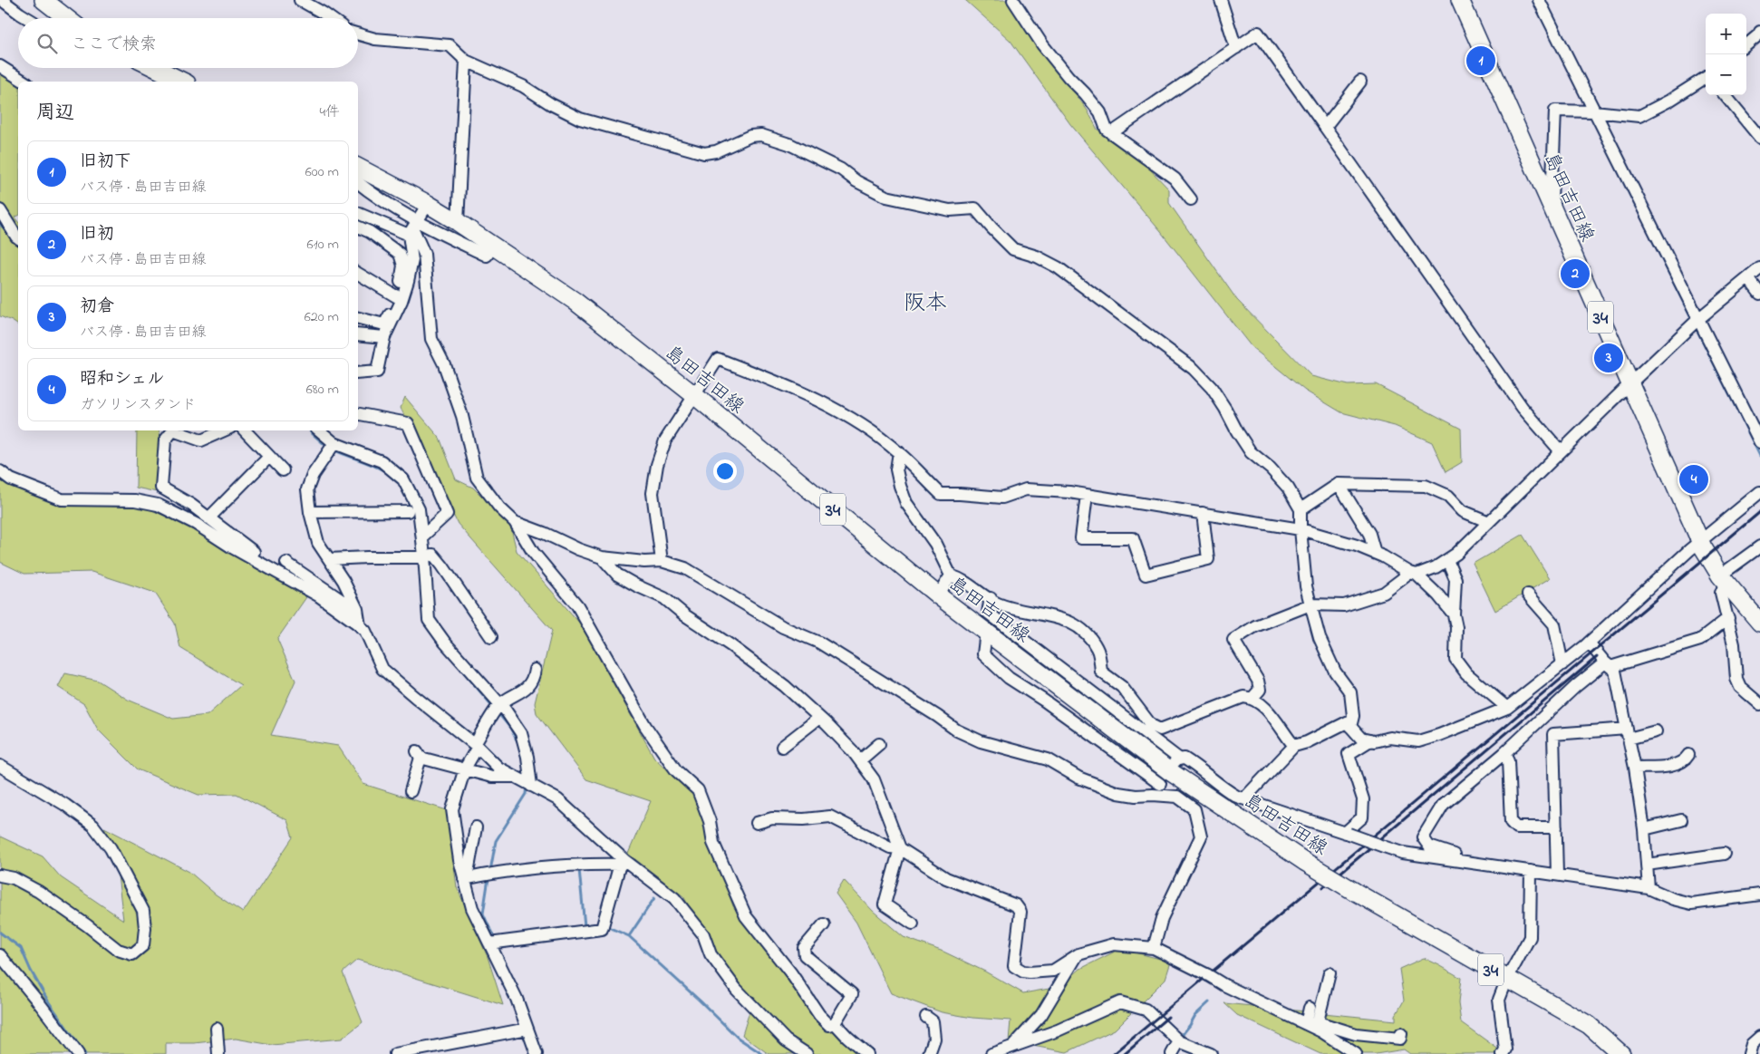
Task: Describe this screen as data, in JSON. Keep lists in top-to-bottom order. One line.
{"streets":{"main road":["島田吉田線","34"]},"districts":["阪本"],"page":{"map_buttons":["+","−"],"search":"ここで検索","pins":["1","2","3","4"],"heading":["周辺","4件"],"list":[{"mark":"1","name":"旧初下","note":"バス停 · 島田吉田線","value":"600 m"},{"mark":"2","name":"旧初","note":"バス停 · 島田吉田線","value":"610 m"},{"mark":"3","name":"初倉","note":"バス停 · 島田吉田線","value":"620 m"},{"mark":"4","name":"昭和シェル","note":"ガソリンスタンド","value":"680 m"}]}}
